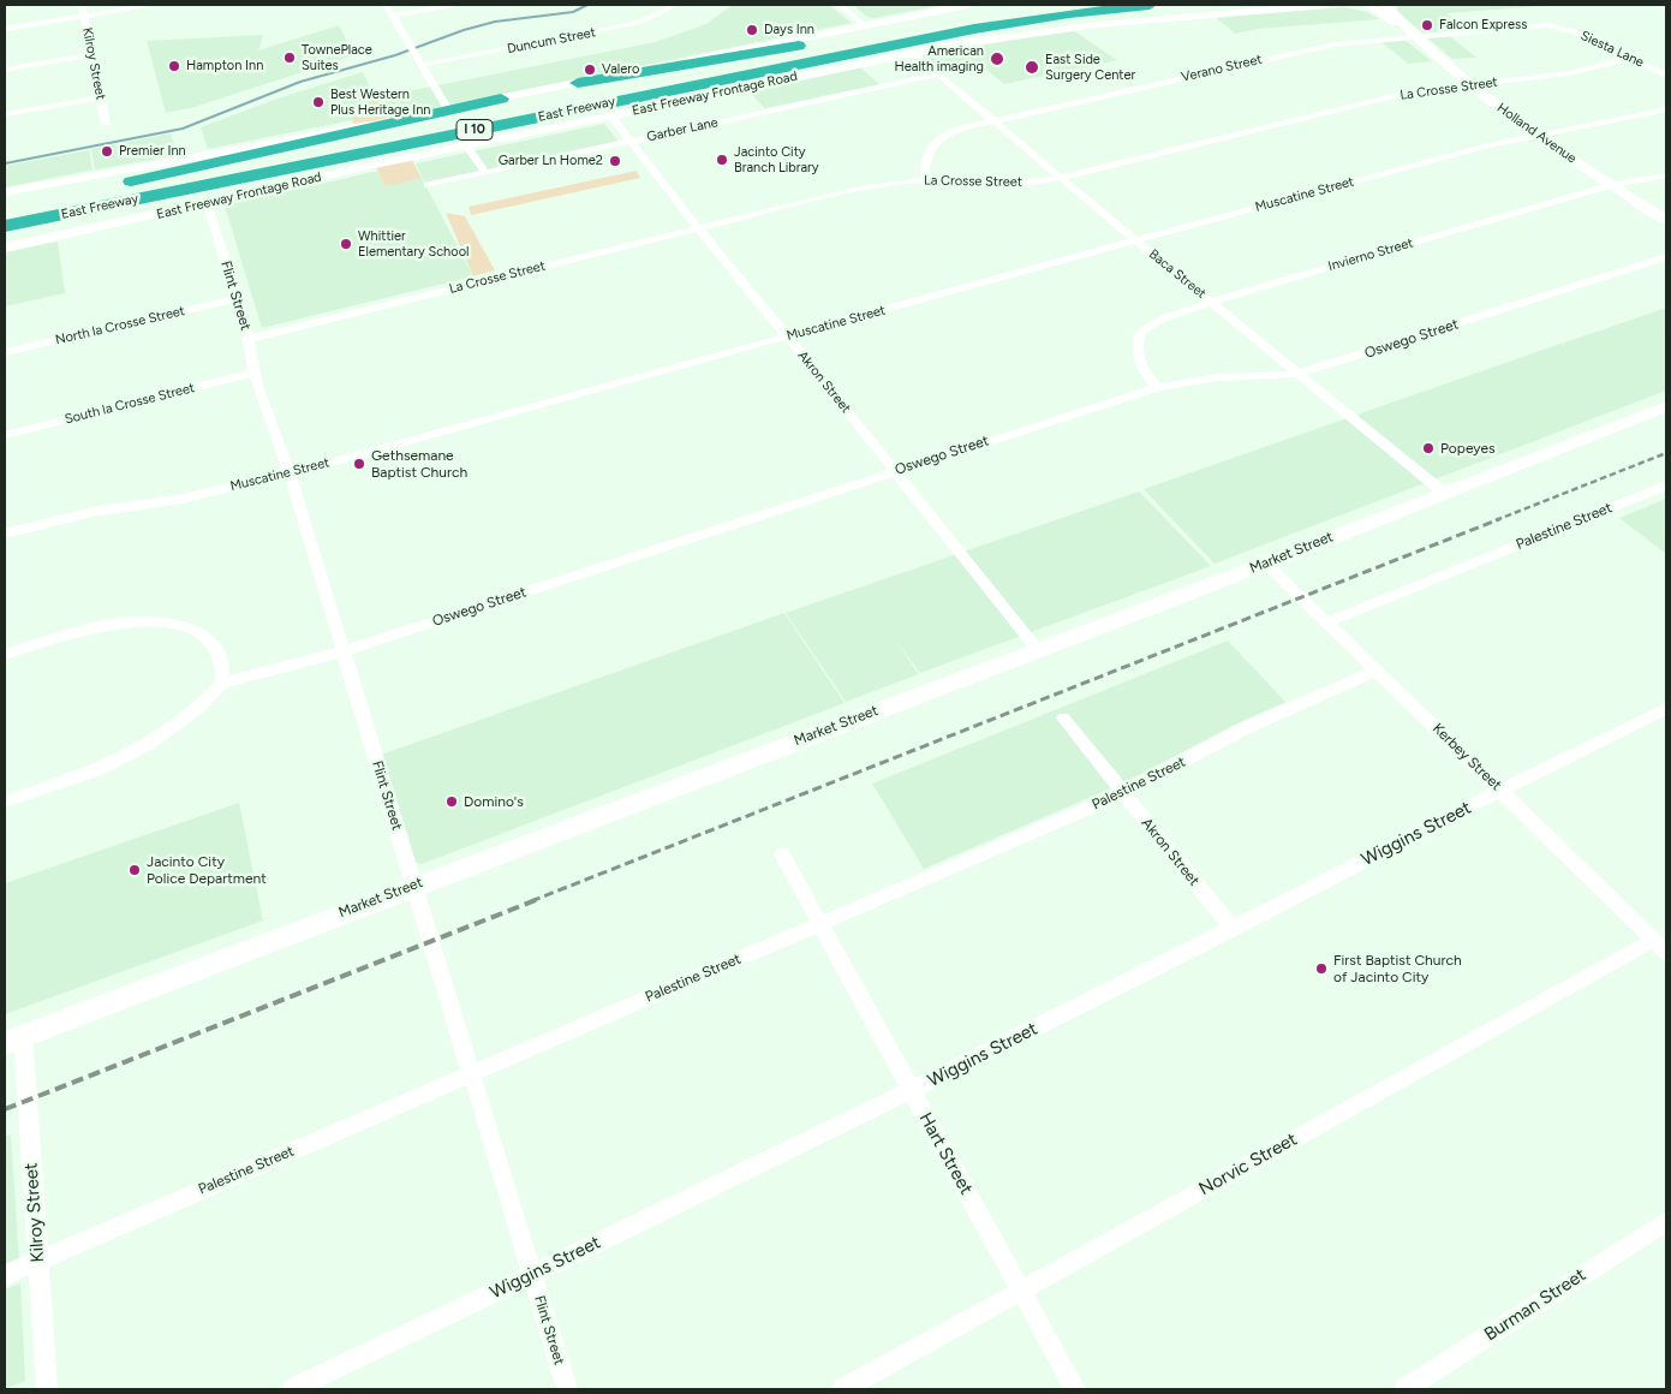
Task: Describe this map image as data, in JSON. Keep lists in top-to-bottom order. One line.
{"streets":{"highway":["East Freeway","I 10"],"main road":["East Freeway Frontage Road","Holland Avenue","Market Street"],"street":["Duncum Street","Siesta Lane","Kilroy Street","Verano Street","La Crosse Street","Garber Lane","Muscatine Street","Invierno Street","Baca Street","Flint Street","North la Crosse Street","Oswego Street","Akron Street","South la Crosse Street","Palestine Street","Kerbey Street","Wiggins Street","Hart Street","Norvic Street","Burman Street"]},"crossings":[["Siesta Lane","Verano Street"],["Siesta Lane","La Crosse Street"],["Kilroy Street","Palestine Street"],["Kilroy Street","Market Street"],["Verano Street","La Crosse Street"],["Verano Street","Holland Avenue"],["Verano Street","Baca Street"],["La Crosse Street","Holland Avenue"],["La Crosse Street","Baca Street"],["La Crosse Street","Flint Street"],["La Crosse Street","Akron Street"],["East Freeway Frontage Road","Baca Street"],["East Freeway Frontage Road","Flint Street"],["East Freeway Frontage Road","Akron Street"],["Garber Lane","Baca Street"],["Garber Lane","Akron Street"],["Holland Avenue","Muscatine Street"],["Holland Avenue","Invierno Street"],["Muscatine Street","Baca Street"],["Muscatine Street","Flint Street"],["Muscatine Street","Akron Street"],["Invierno Street","Baca Street"],["Invierno Street","Oswego Street"],["Baca Street","Oswego Street"],["Baca Street","Market Street"],["Flint Street","North la Crosse Street"],["Flint Street","Oswego Street"],["Flint Street","South la Crosse Street"],["Flint Street","Palestine Street"],["Flint Street","Market Street"],["Flint Street","Wiggins Street"],["Oswego Street","Akron Street"],["Akron Street","Palestine Street"],["Akron Street","Market Street"],["Akron Street","Wiggins Street"],["Palestine Street","Kerbey Street"],["Palestine Street","Hart Street"],["Market Street","Kerbey Street"],["Kerbey Street","Wiggins Street"],["Kerbey Street","Norvic Street"],["Wiggins Street","Hart Street"],["Hart Street","Norvic Street"]],"places":["Falcon Express","Days Inn","TownePlace Suites","American Health imaging","Hampton Inn","East Side Surgery Center","Valero","Best Western Plus Heritage Inn","Premier Inn","Jacinto City Branch Library","Garber Ln Home2","Whittier Elementary School","Popeyes","Gethsemane Baptist Church","Domino's","Jacinto City Police Department","First Baptist Church of Jacinto City"]}
